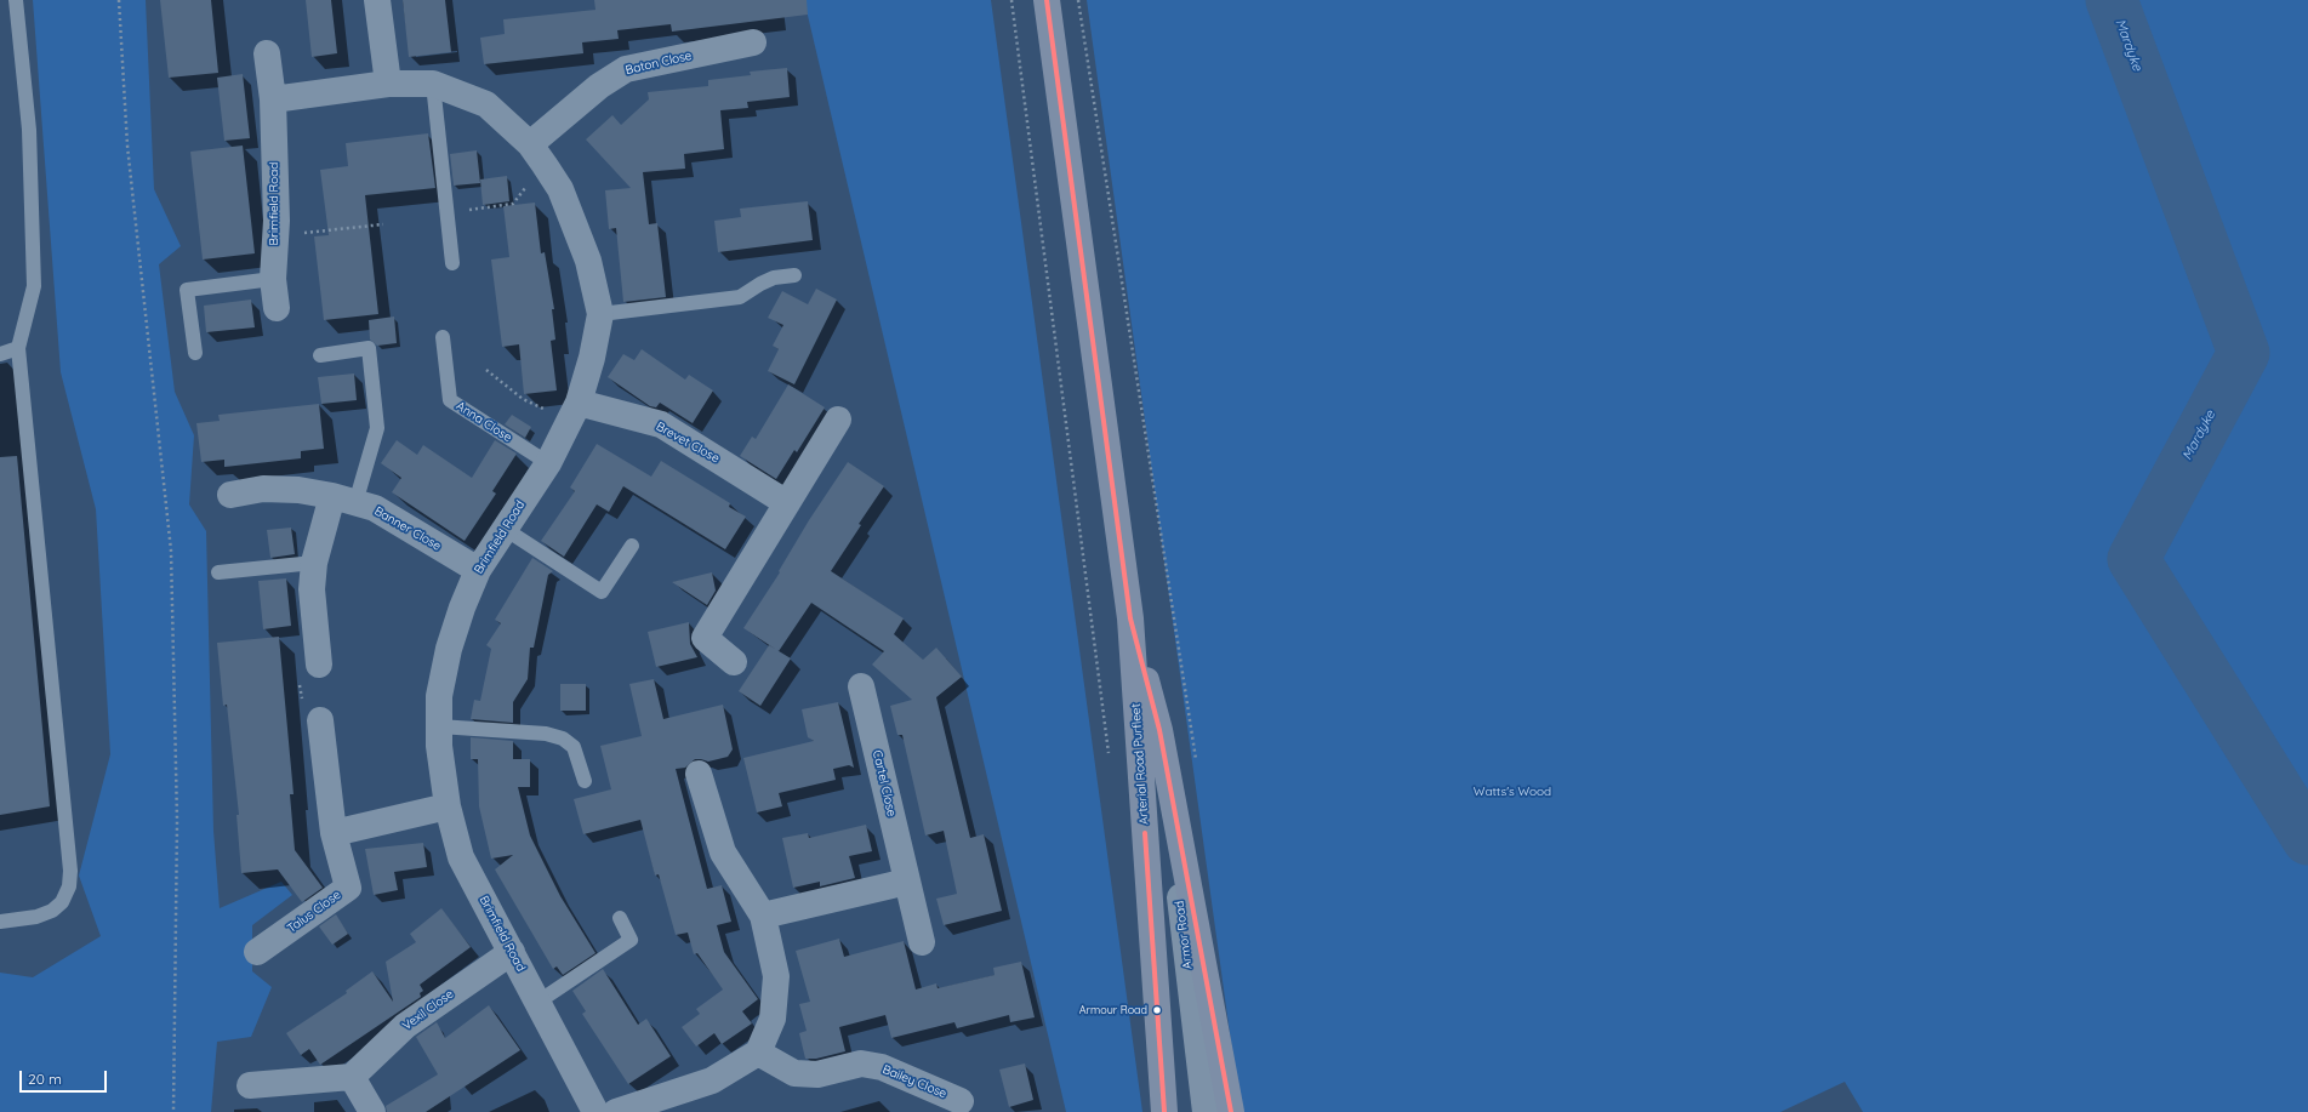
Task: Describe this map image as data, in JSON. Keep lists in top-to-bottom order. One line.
{"streets":{"main road":["Arterial Road Purfleet"],"street":["Baton Close","Brimfield Road","Brevet Close","Banner Close","Cartel Close","Talus Close","Armor Road","Vexil Close","Bailey Close"],"lane":["Anna Close"]},"crossings":[["Baton Close","Brimfield Road"],["Brimfield Road","Anna Close"],["Brimfield Road","Brevet Close"],["Brimfield Road","Banner Close"],["Brimfield Road","Vexil Close"],["Arterial Road Purfleet","Armor Road"]],"water":["Mardyke"],"parks":["Watts's Wood"],"places":["Armour Road"],"scale_bar":"20 m"}
